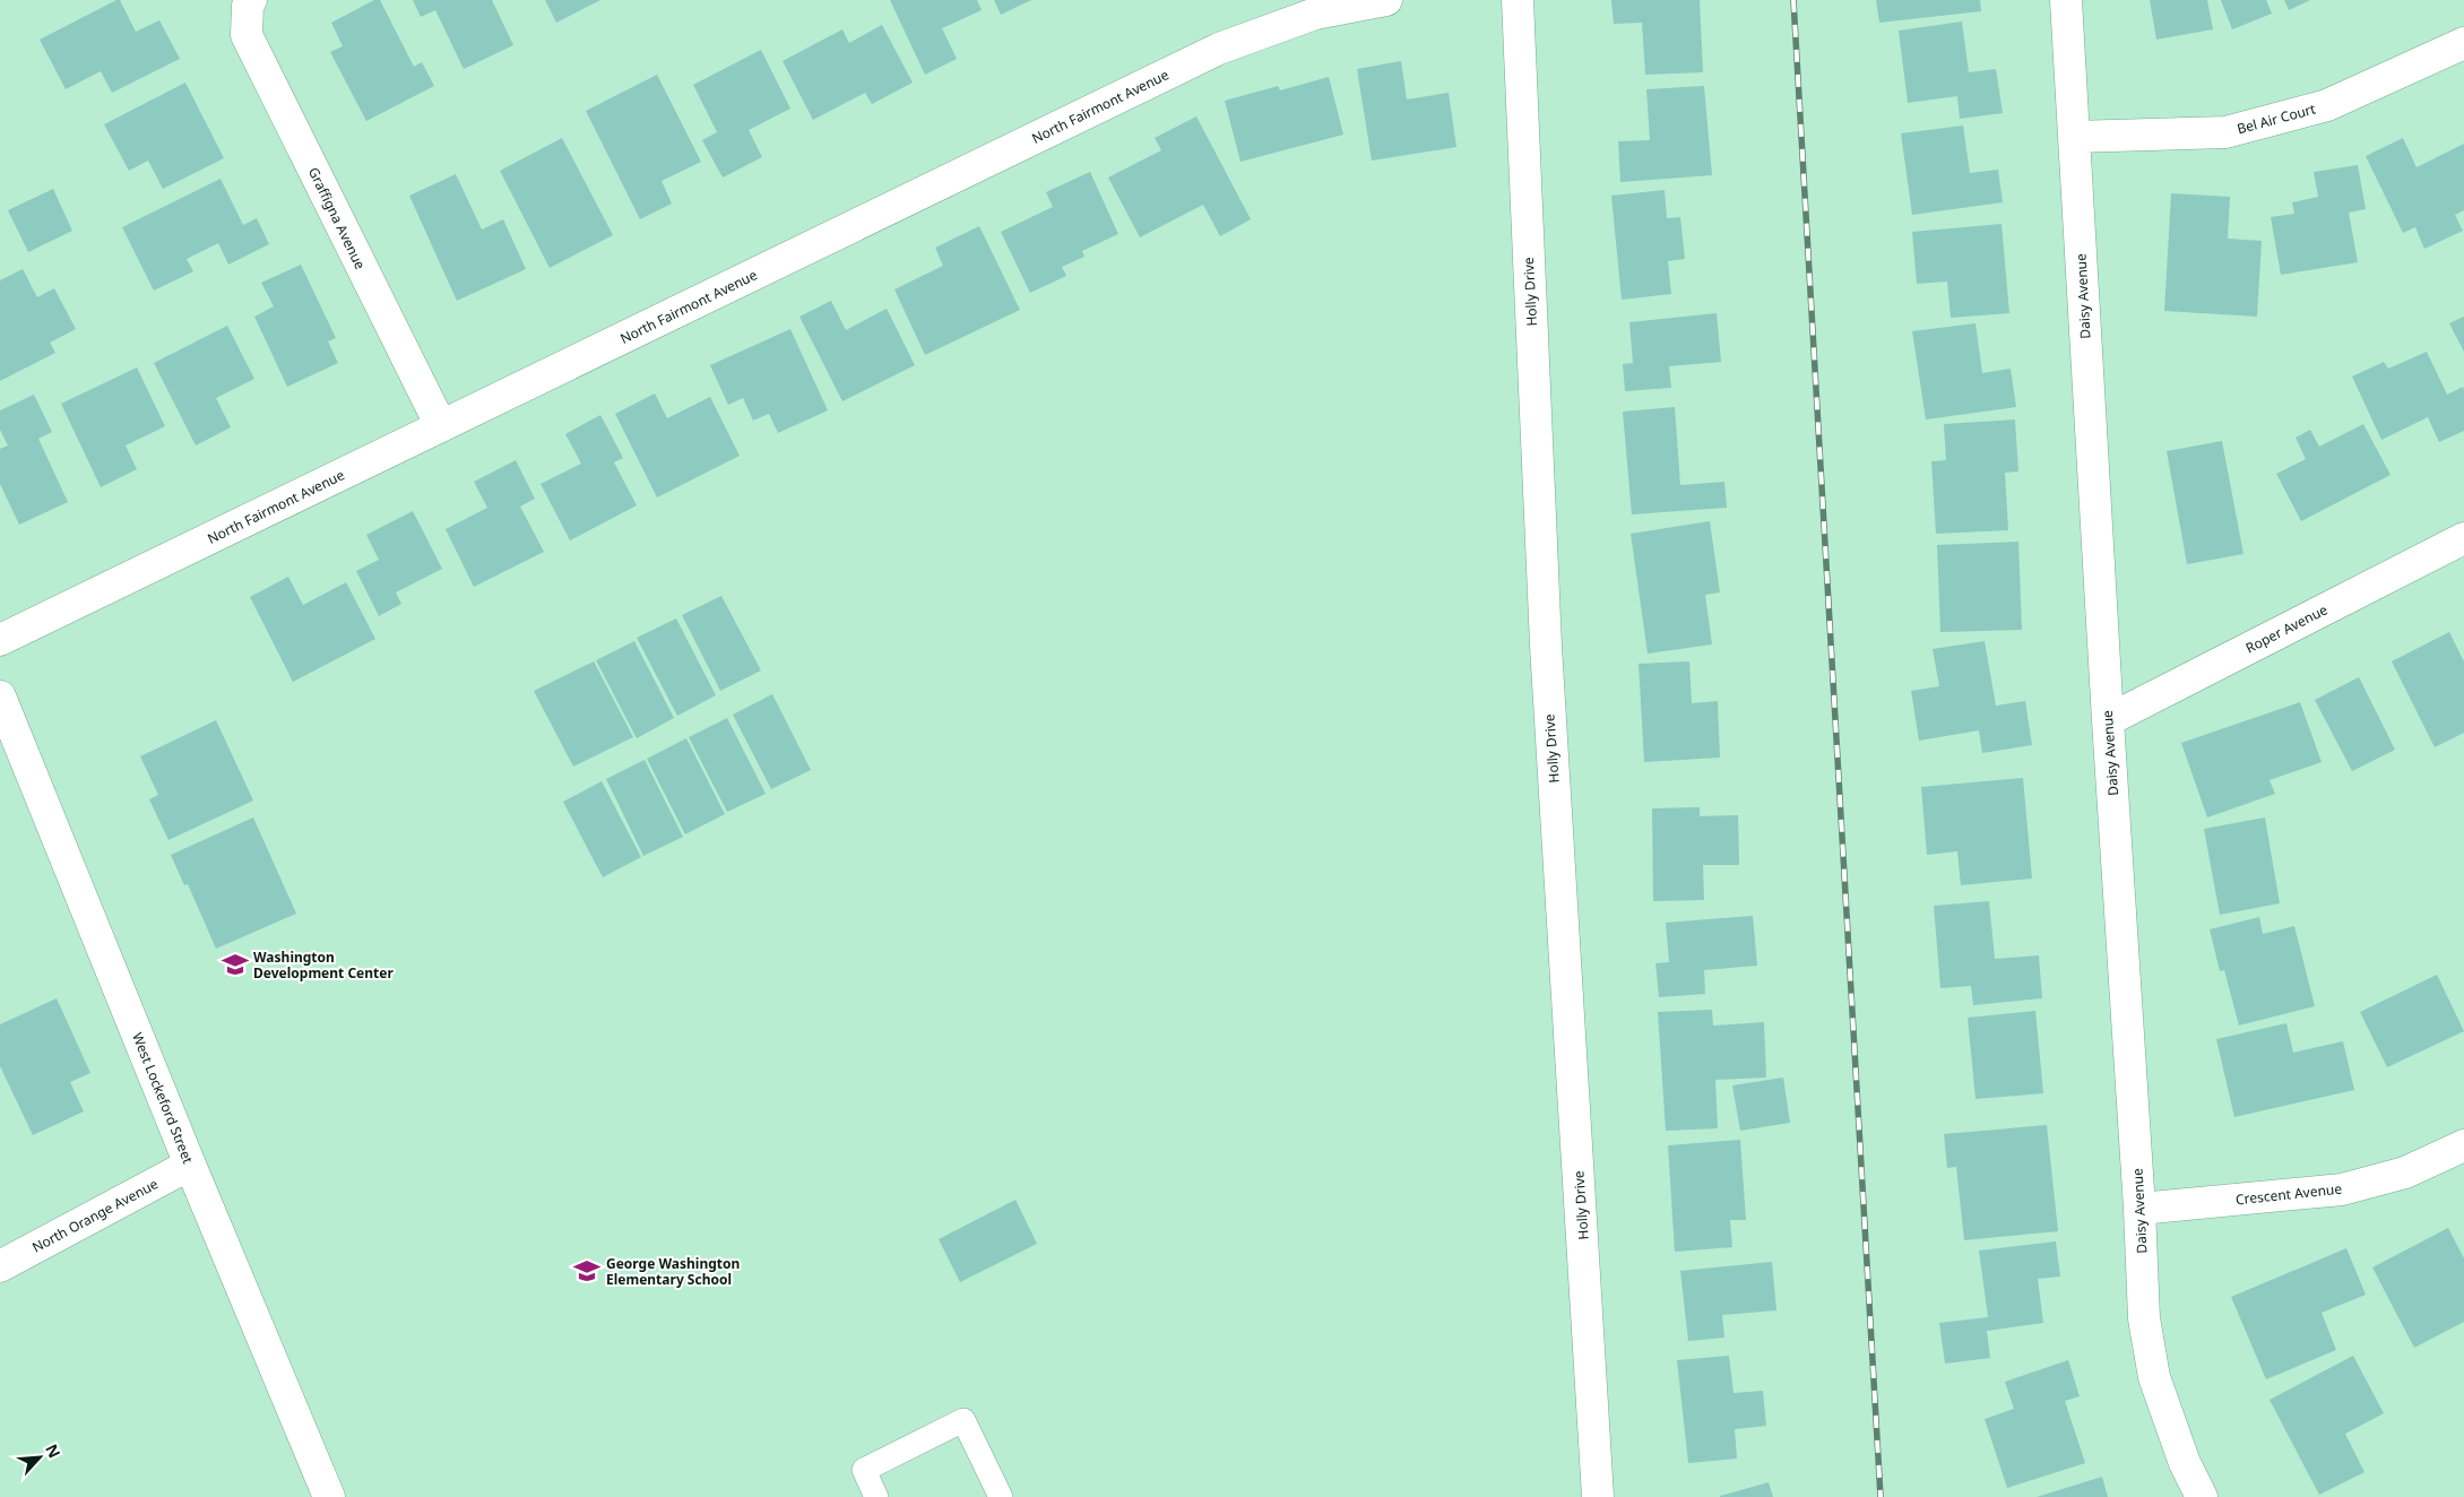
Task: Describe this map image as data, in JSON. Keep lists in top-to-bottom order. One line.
{"streets":{"street":["North Fairmont Avenue","Bel Air Court","Graffigna Avenue","Holly Drive","Daisy Avenue","Roper Avenue","West Lockeford Street","Crescent Avenue","North Orange Avenue"]},"crossings":[["North Fairmont Avenue","Graffigna Avenue"],["Bel Air Court","Daisy Avenue"],["Daisy Avenue","Roper Avenue"],["Daisy Avenue","Crescent Avenue"],["West Lockeford Street","North Orange Avenue"]],"places":{"school or university":["Washington Development Center","George Washington Elementary School"]},"north":"top right"}
